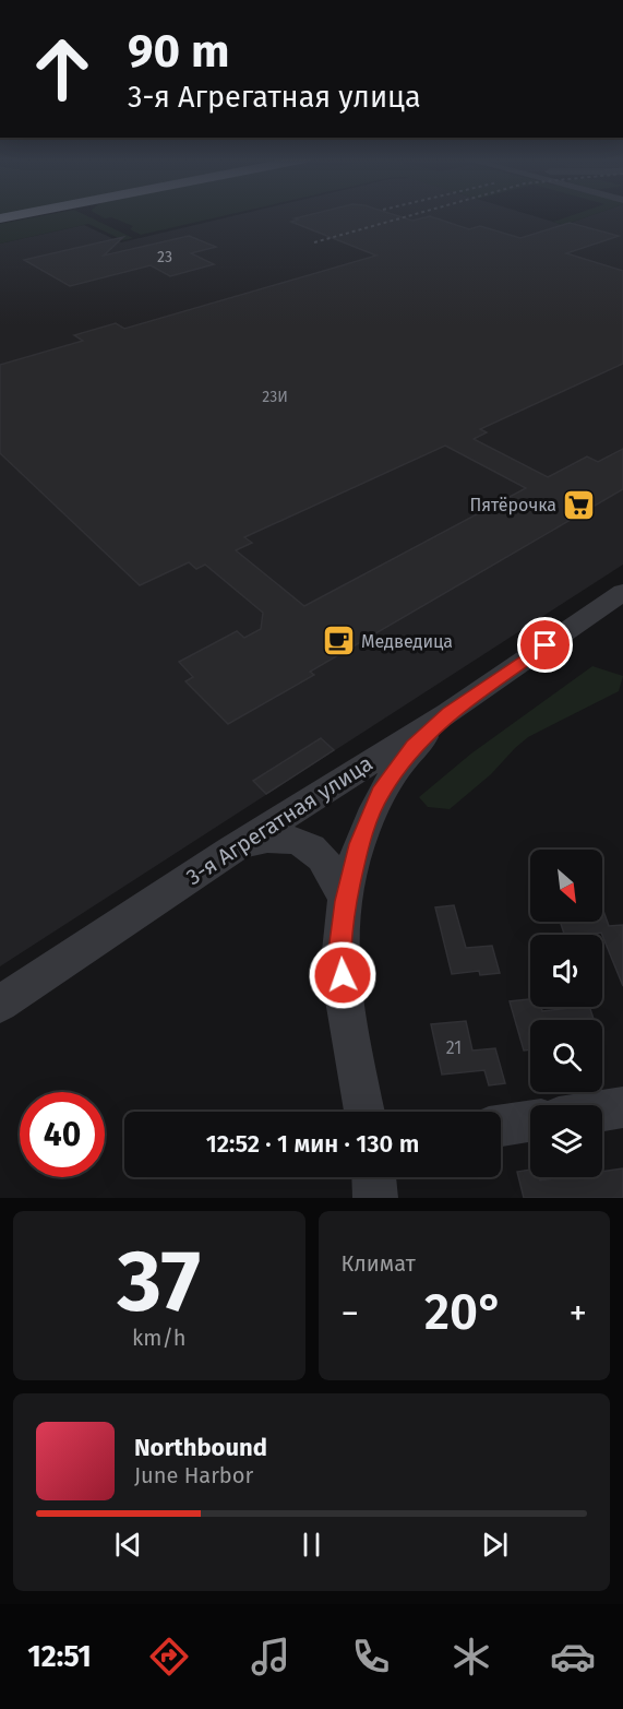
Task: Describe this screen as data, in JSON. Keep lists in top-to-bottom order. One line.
{"streets":{"street":["3-я Агрегатная улица"]},"places":{"supermarket":["Пятёрочка"],"cafe":["Медведица"]},"house_numbers":["23","23И","21"],"north":"bottom right","page":{"turn":["90 m","3-я Агрегатная улица"],"limit":"40","trip":"12:52 · 1 мин · 130 m","tile":[["37","km/h"],"Климат"],"heat":["−","20°","+"],"song":["Northbound","June Harbor"],"tabs":"12:51"}}
